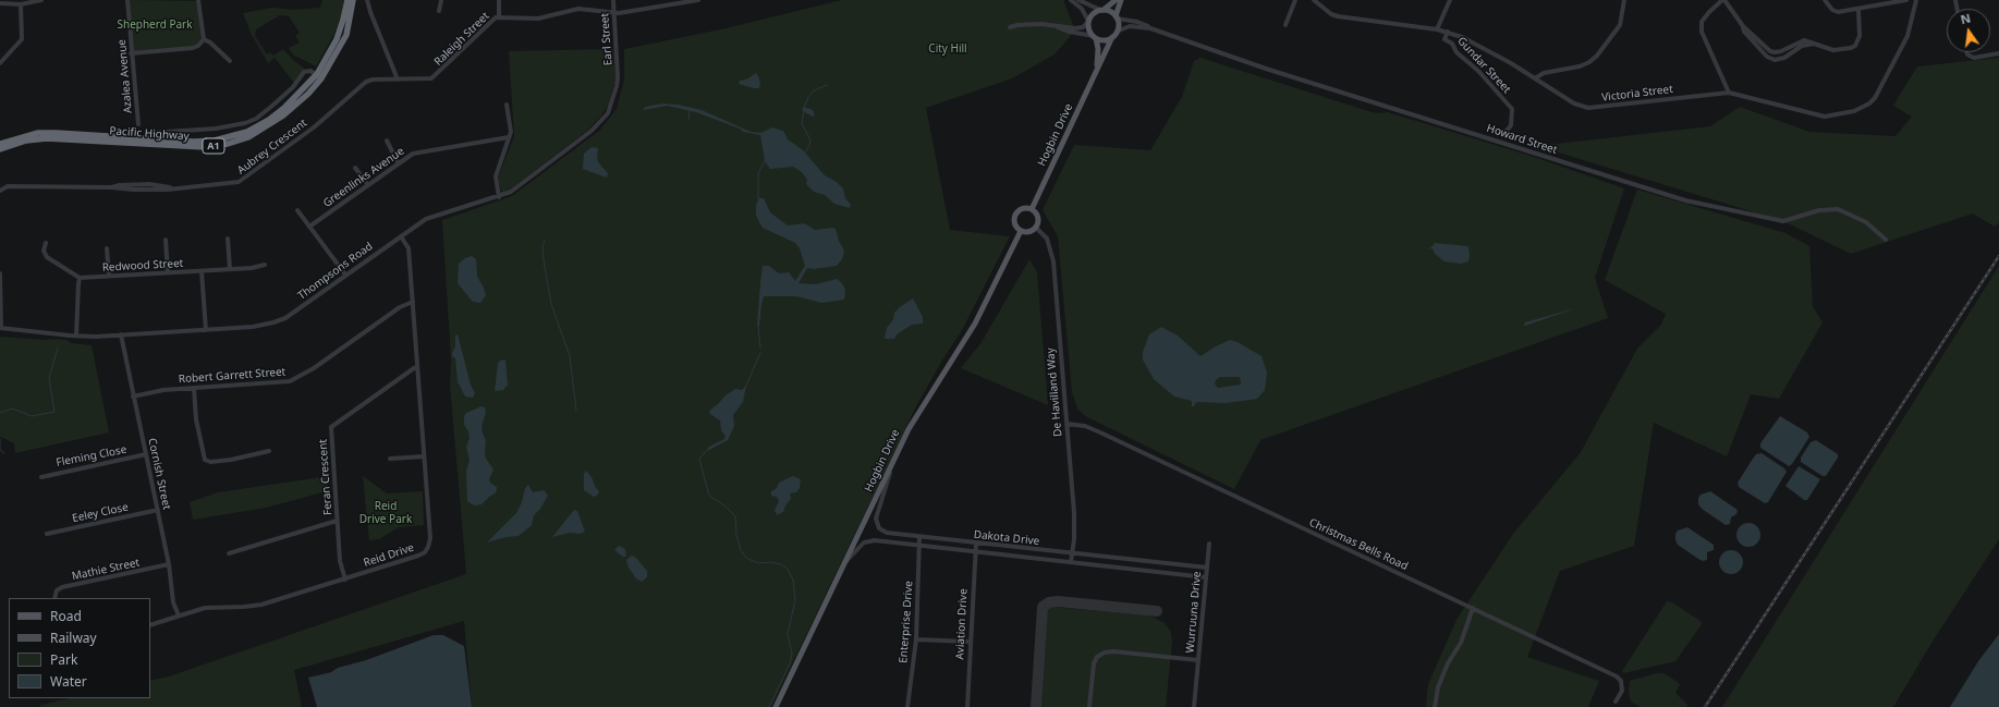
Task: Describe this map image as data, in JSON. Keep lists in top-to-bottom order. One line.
{"streets":{"highway":["Pacific Highway","A1"],"main road":["Hogbin Drive"],"street":["Raleigh Street","Earl Street","Gundar Street","Azalea Avenue","Victoria Street","Howard Street","Aubrey Crescent","Greenlinks Avenue","Redwood Street","Thompsons Road","Robert Garrett Street","De Havilland Way","Fleming Close","Cornish Street","Feran Crescent","Eeley Close","Dakota Drive","Christmas Bells Road","Reid Drive","Mathie Street","Wurruuna Drive","Enterprise Drive","Aviation Drive"]},"crossings":[["Raleigh Street","Earl Street"],["Raleigh Street","Aubrey Crescent"],["Earl Street","Thompsons Road"],["Gundar Street","Victoria Street"],["Hogbin Drive","Howard Street"],["Hogbin Drive","De Havilland Way"],["Hogbin Drive","Dakota Drive"],["Thompsons Road","Cornish Street"],["Thompsons Road","Reid Drive"],["Robert Garrett Street","Cornish Street"],["Robert Garrett Street","Reid Drive"],["De Havilland Way","Dakota Drive"],["De Havilland Way","Christmas Bells Road"],["Fleming Close","Cornish Street"],["Cornish Street","Eeley Close"],["Cornish Street","Reid Drive"],["Cornish Street","Mathie Street"],["Feran Crescent","Reid Drive"],["Dakota Drive","Wurruuna Drive"],["Dakota Drive","Enterprise Drive"],["Dakota Drive","Aviation Drive"]],"parks":["Shepherd Park","City Hill","Reid Drive Park"],"legend":["Road","Railway","Park","Water"],"north":"top"}
